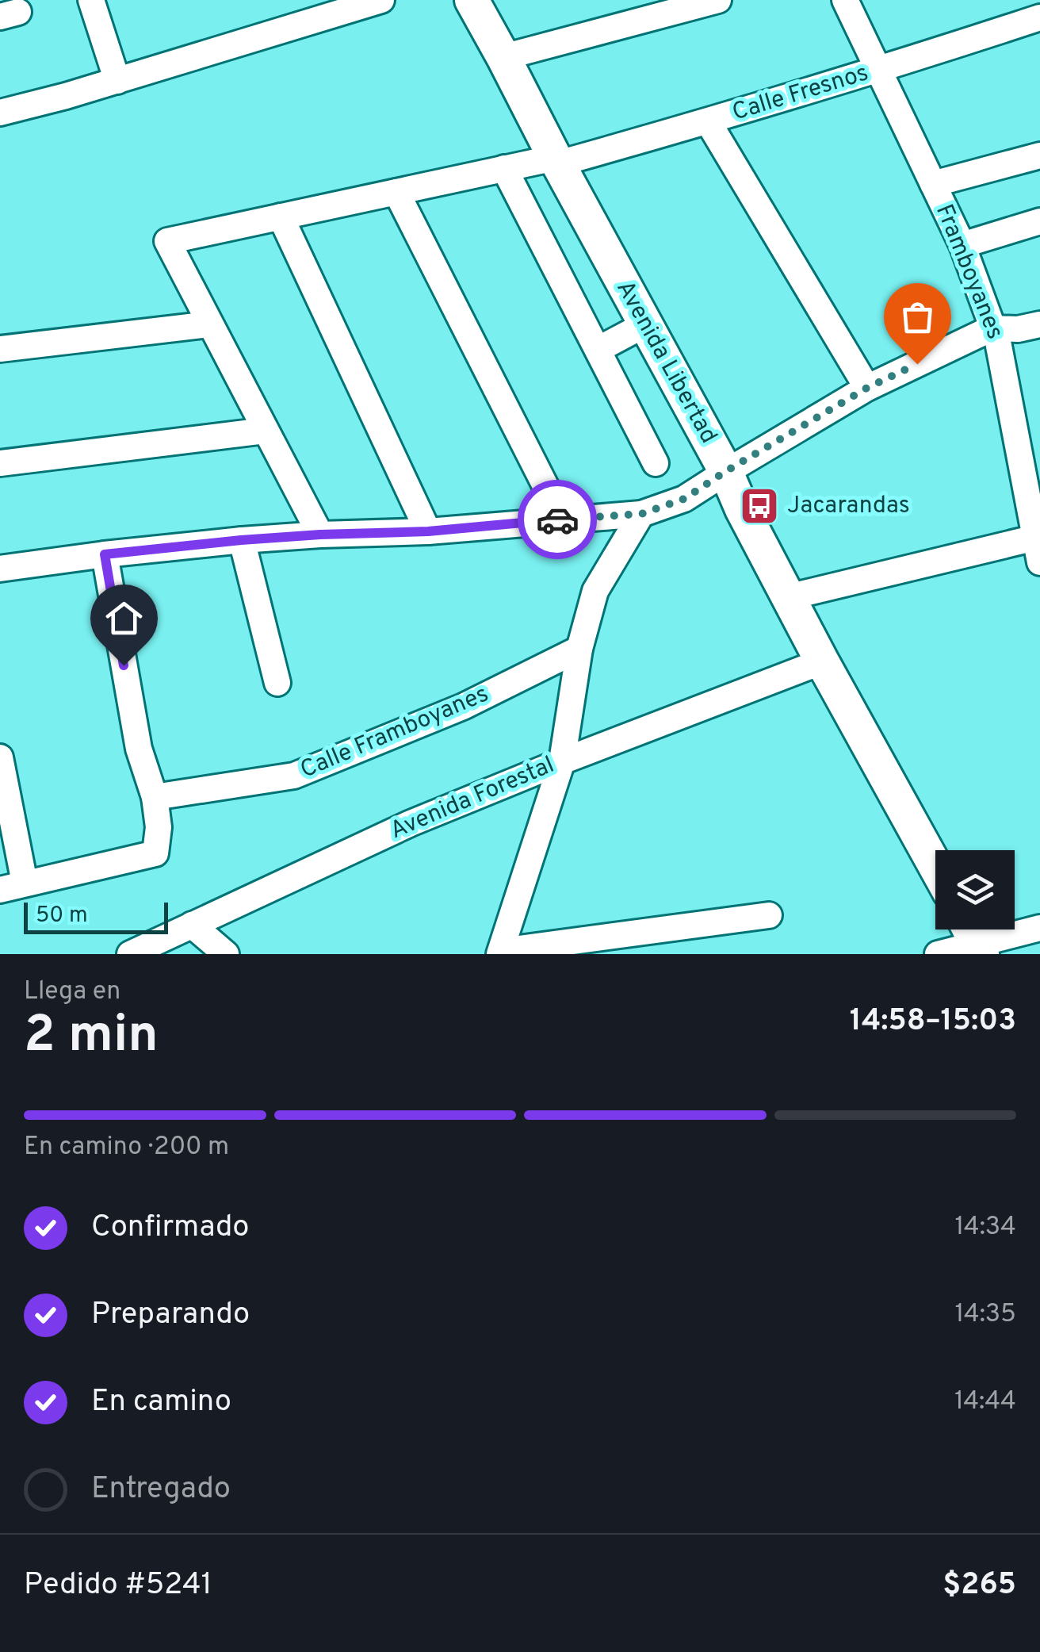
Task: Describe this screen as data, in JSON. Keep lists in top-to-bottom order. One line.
{"streets":{"main road":["Avenida Libertad"],"street":["Calle Fresnos","Framboyanes","Calle Framboyanes","Avenida Forestal"]},"crossings":[["Calle Fresnos","Framboyanes"],["Calle Fresnos","Avenida Libertad"],["Avenida Libertad","Avenida Forestal"]],"places":{"bus stop":["Jacarandas"]},"scale_bar":"50 m","page":{"scale":"50 m","heading":["2 min","Llega en","14:58–15:03"],"panel":["Pedido #5241","$265"],"bar":"En camino · 200 m","list":[["Confirmado","14:34"],["Preparando","14:35"],["En camino","14:44"],"Entregado"]}}
